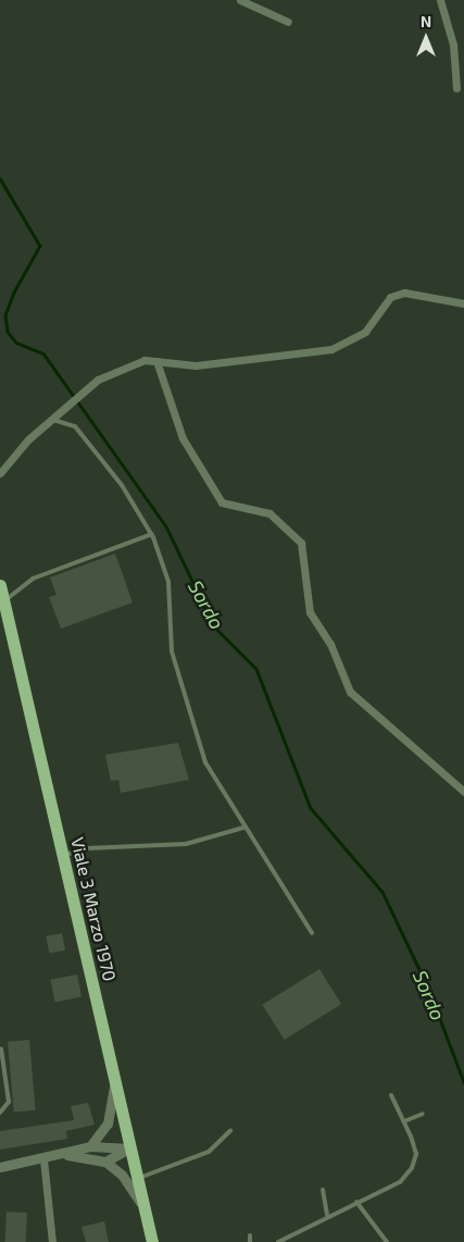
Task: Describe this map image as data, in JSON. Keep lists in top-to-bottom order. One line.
{"streets":{"main road":["Viale 3 Marzo 1970"]},"water":["Sordo"],"north":"top"}
